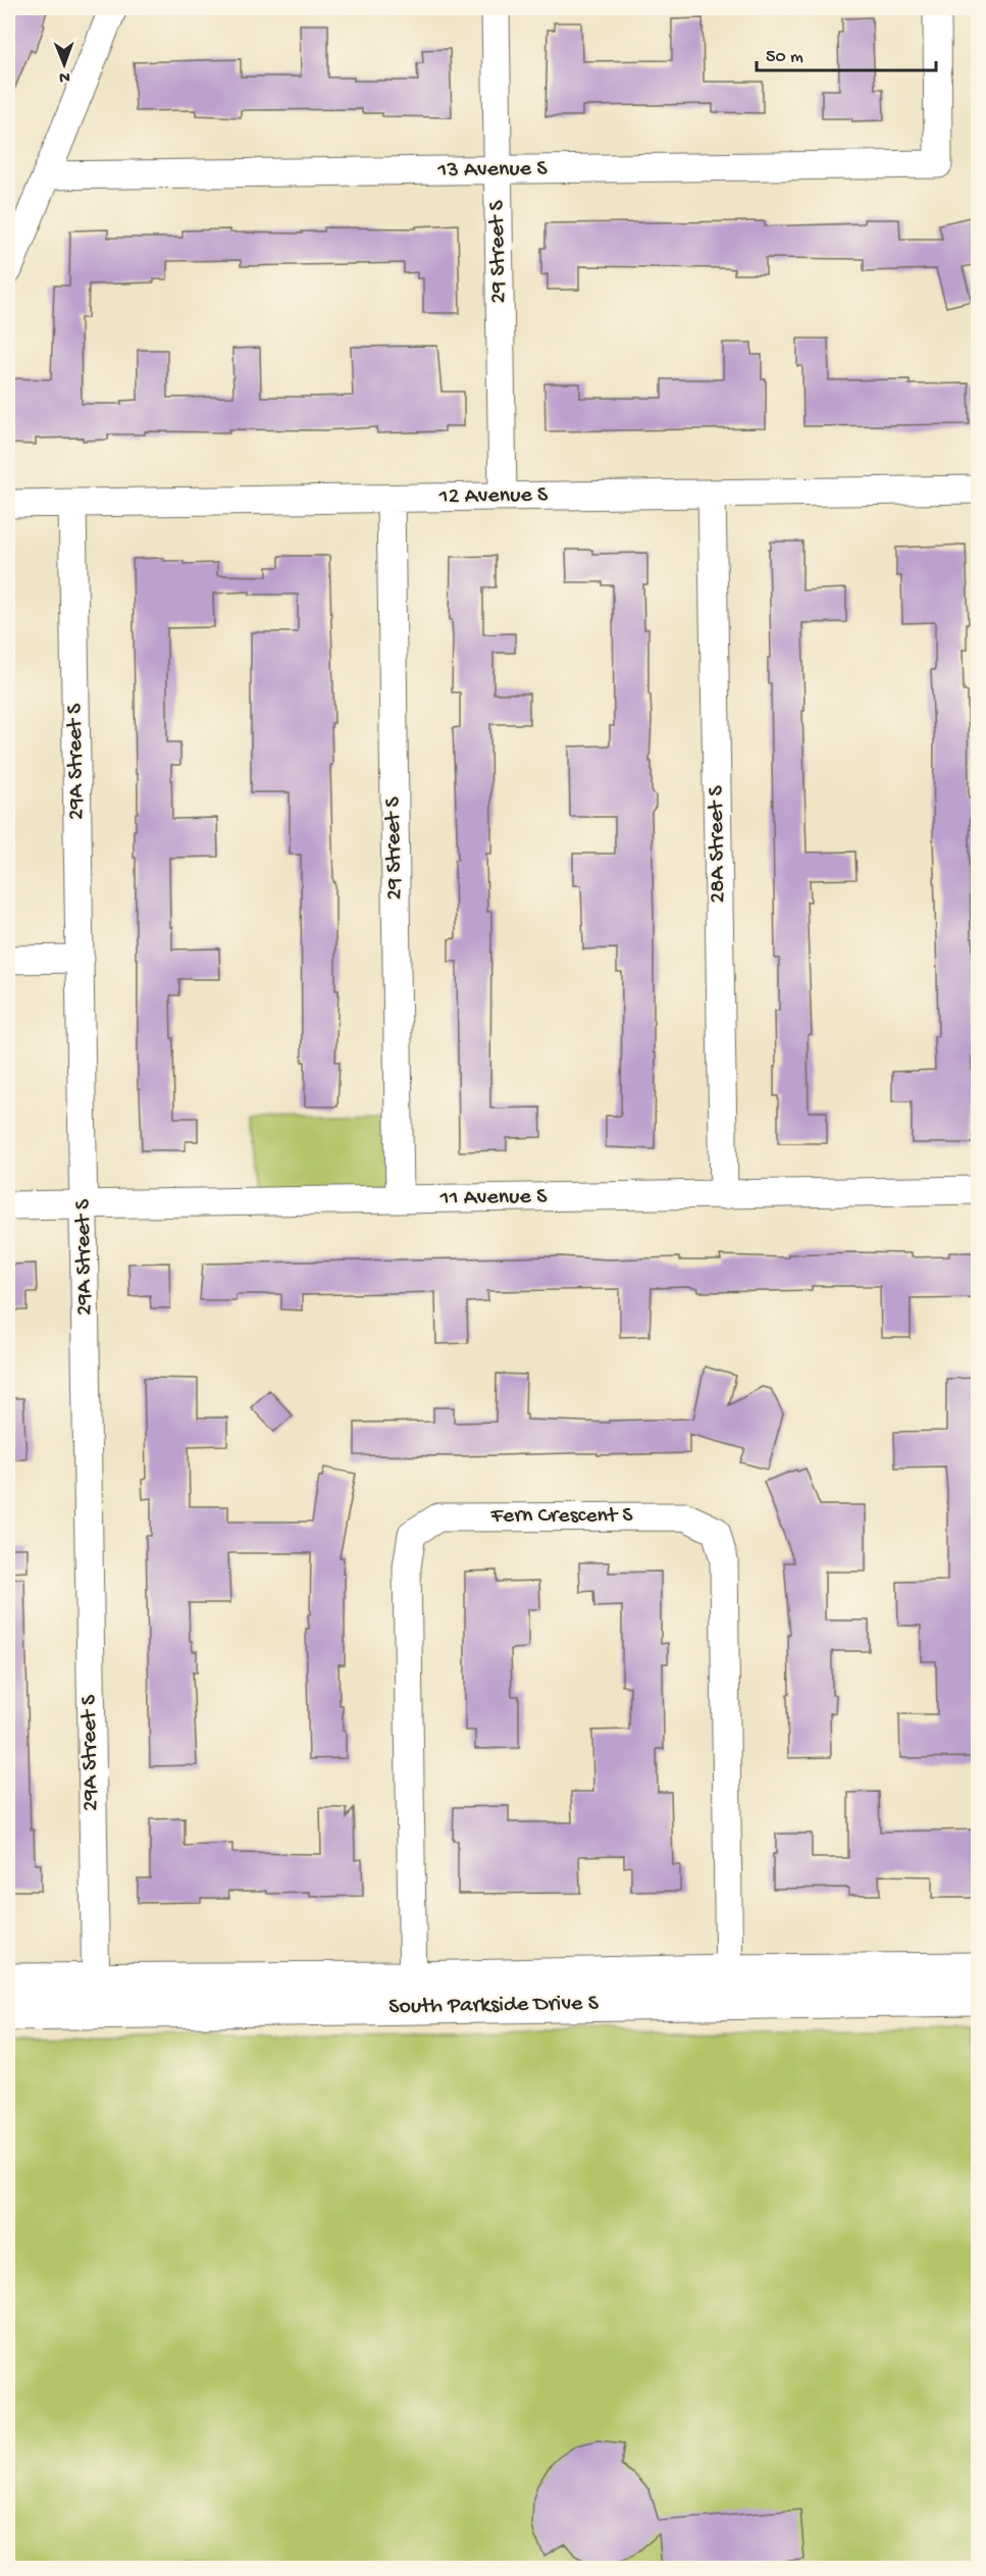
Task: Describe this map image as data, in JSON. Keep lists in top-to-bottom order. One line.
{"streets":{"main road":["South Parkside Drive S"],"street":["13 Avenue S","29 Street S","12 Avenue S","29A Street S","28A Street S","11 Avenue S","Fern Crescent S"]},"crossings":[["13 Avenue S","29 Street S"],["29 Street S","12 Avenue S"],["29 Street S","11 Avenue S"],["12 Avenue S","29A Street S"],["12 Avenue S","28A Street S"],["29A Street S","11 Avenue S"],["29A Street S","South Parkside Drive S"],["28A Street S","11 Avenue S"],["Fern Crescent S","South Parkside Drive S"]],"scale_bar":"50 m","north":"bottom"}
